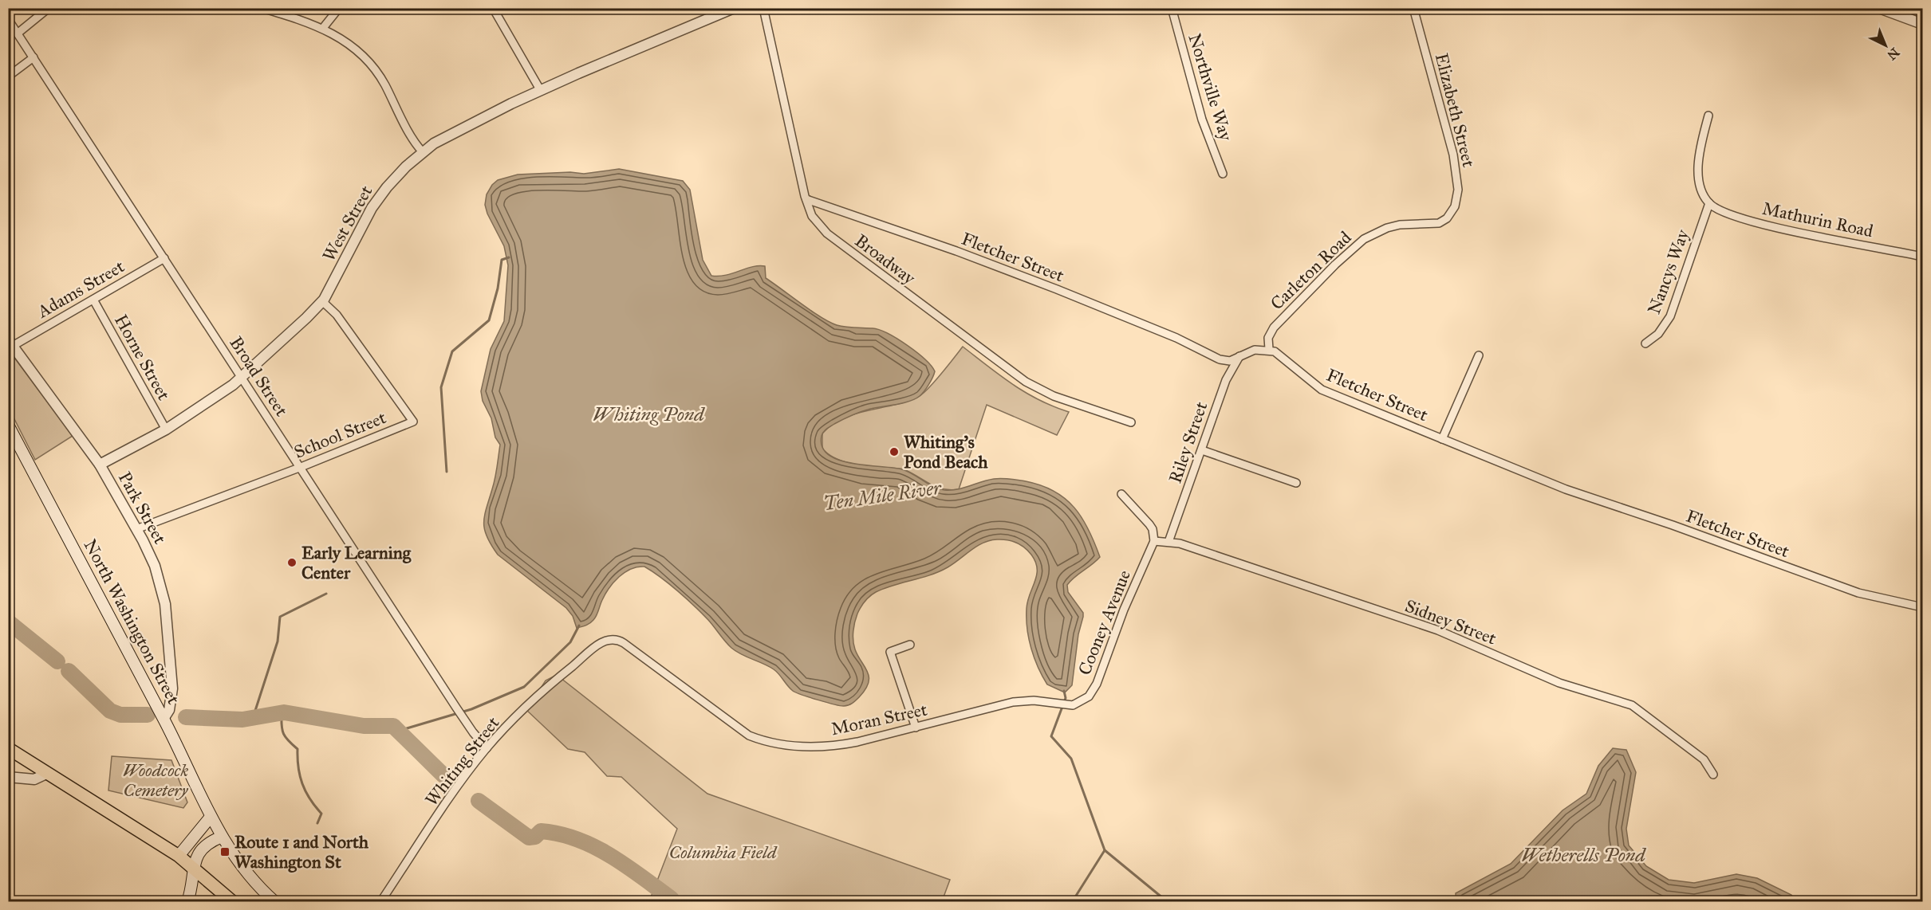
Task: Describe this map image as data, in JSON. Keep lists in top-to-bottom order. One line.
{"streets":{"main road":["North Washington Street"],"street":["Northville Way","Elizabeth Street","Mathurin Road","West Street","Fletcher Street","Broadway","Carleton Road","Nancys Way","Adams Street","Horne Street","Broad Street","School Street","Riley Street","Park Street","Sidney Street","Cooney Avenue","Moran Street","Whiting Street"]},"crossings":[["Elizabeth Street","Carleton Road"],["Mathurin Road","Nancys Way"],["West Street","Horne Street"],["West Street","Broad Street"],["West Street","School Street"],["West Street","Park Street"],["Fletcher Street","Broadway"],["Fletcher Street","Carleton Road"],["Fletcher Street","Riley Street"],["Adams Street","Horne Street"],["Adams Street","Broad Street"],["Adams Street","Park Street"],["Broad Street","School Street"],["Broad Street","Whiting Street"],["School Street","Park Street"],["Riley Street","Sidney Street"],["Park Street","North Washington Street"],["Sidney Street","Cooney Avenue"],["Cooney Avenue","Moran Street"],["Moran Street","Whiting Street"]],"water":["Whiting Pond","Ten Mile River","Wetherells Pond"],"parks":["Woodcock Cemetery","Columbia Field"],"places":{"other":["Whiting's Pond Beach","Early Learning Center"],"transit":["Route 1 and North Washington St"]},"north":"bottom right"}
